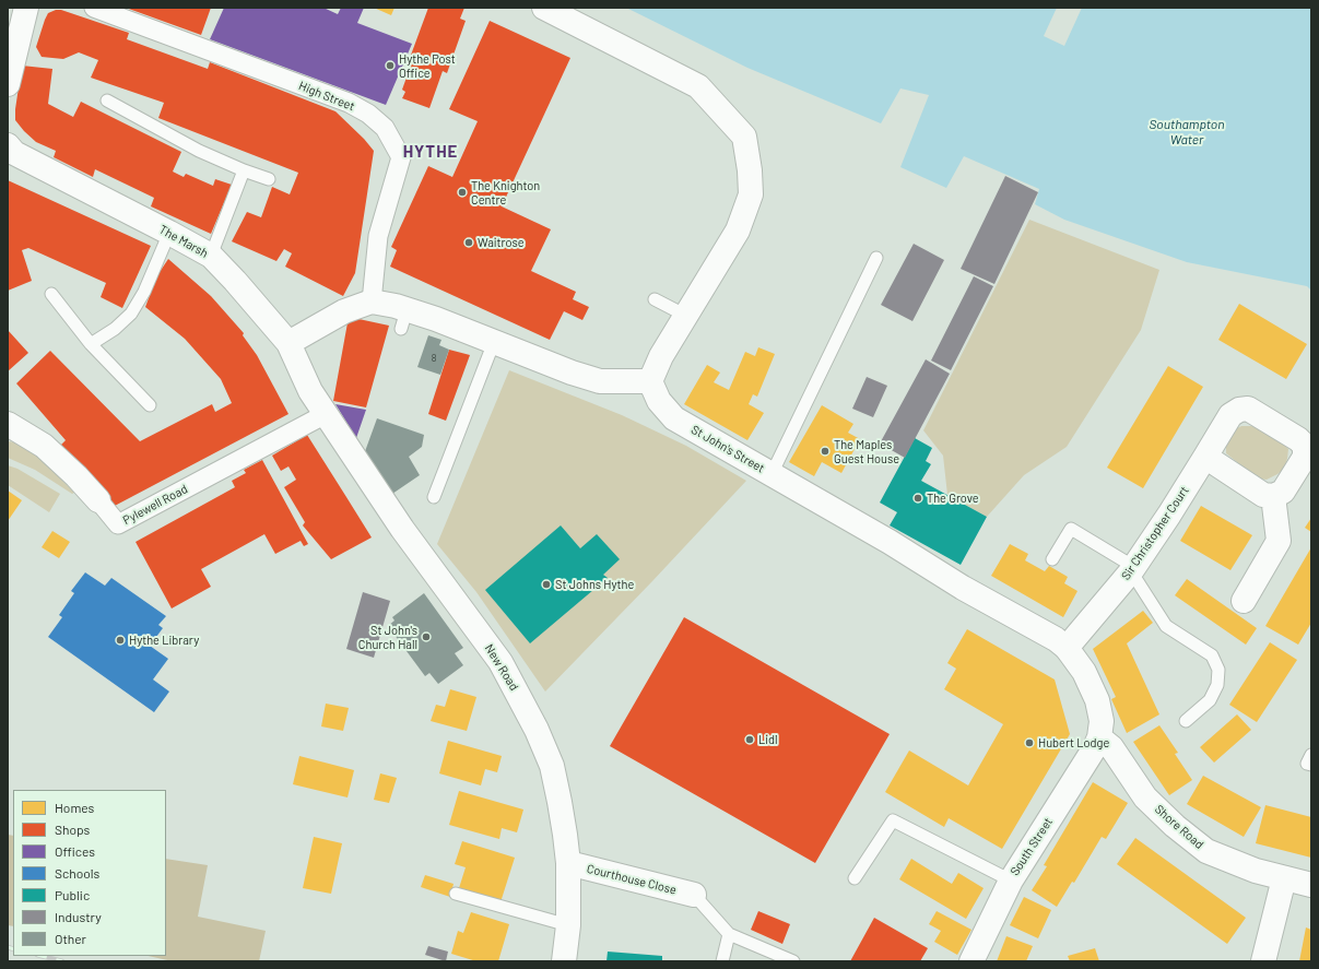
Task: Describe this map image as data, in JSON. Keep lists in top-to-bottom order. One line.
{"streets":{"street":["High Street","The Marsh","St John's Street","Pylewell Road","Sir Christopher Court","New Road","Shore Road","South Street","Courthouse Close"]},"crossings":[["The Marsh","Pylewell Road"],["The Marsh","New Road"],["St John's Street","Sir Christopher Court"],["St John's Street","Shore Road"],["St John's Street","South Street"],["Pylewell Road","New Road"],["New Road","Courthouse Close"],["Shore Road","South Street"]],"districts":["HYTHE"],"water":["Southampton Water"],"places":["Hythe Post Office","The Knighton Centre","Waitrose","The Maples Guest House","The Grove","St Johns Hythe","St John's Church Hall","Hythe Library","Lidl","Hubert Lodge"],"house_numbers":["8"],"legend":["Homes","Shops","Offices","Schools","Public","Industry","Other"]}
